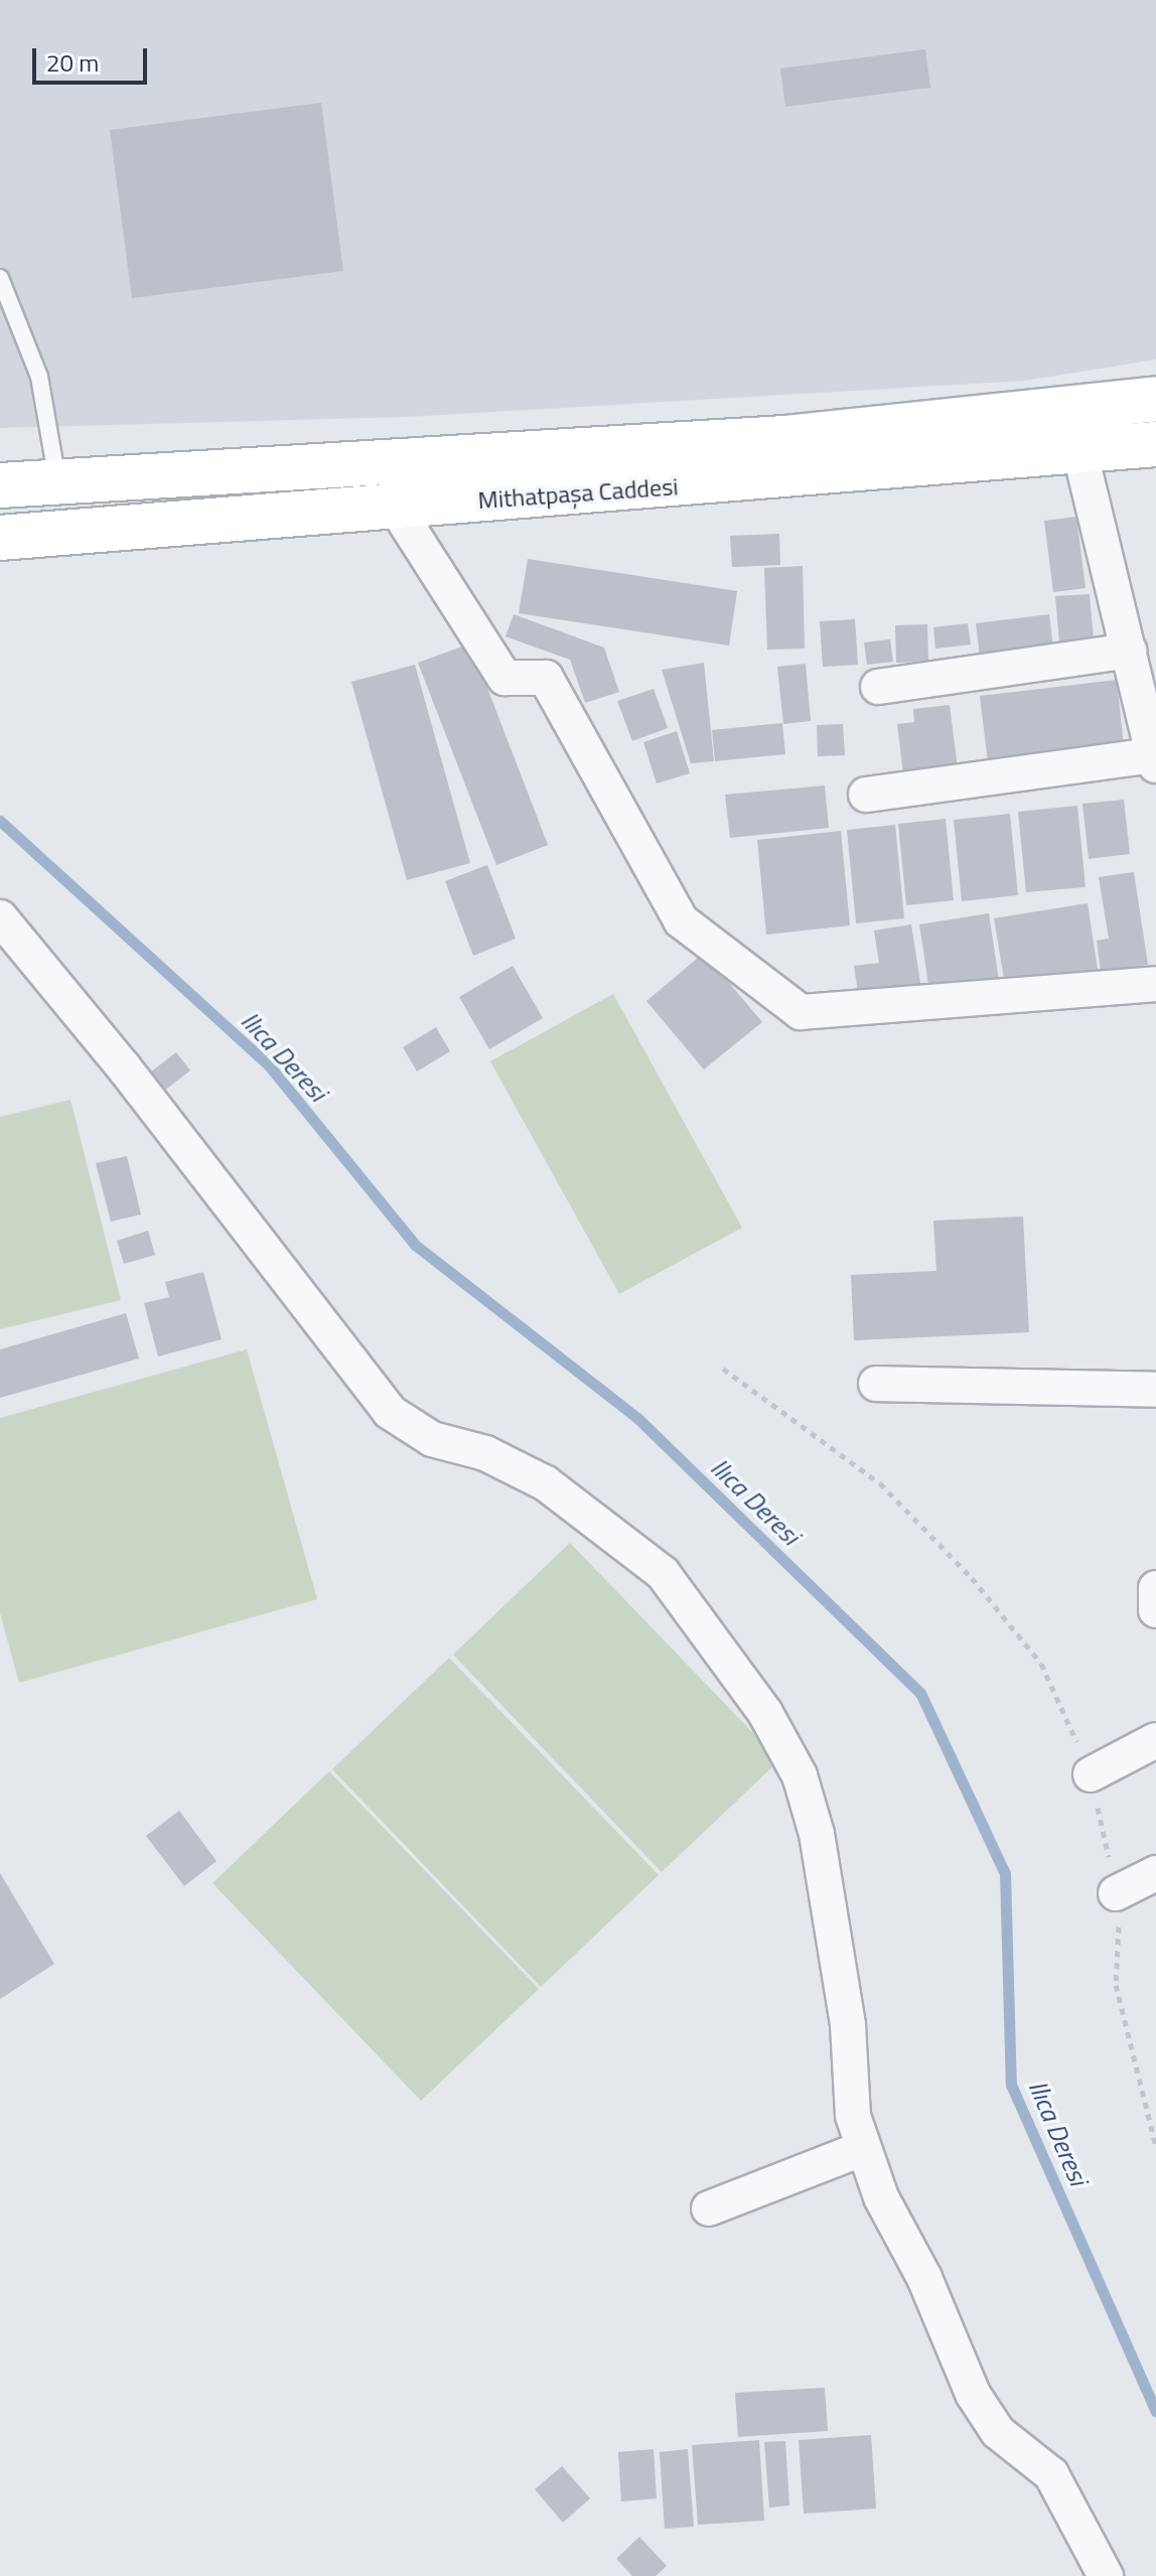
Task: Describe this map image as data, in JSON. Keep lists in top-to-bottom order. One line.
{"streets":{"main road":["Mithatpaşa Caddesi"]},"water":["Ilıca Deresi"],"scale_bar":"20 m"}
